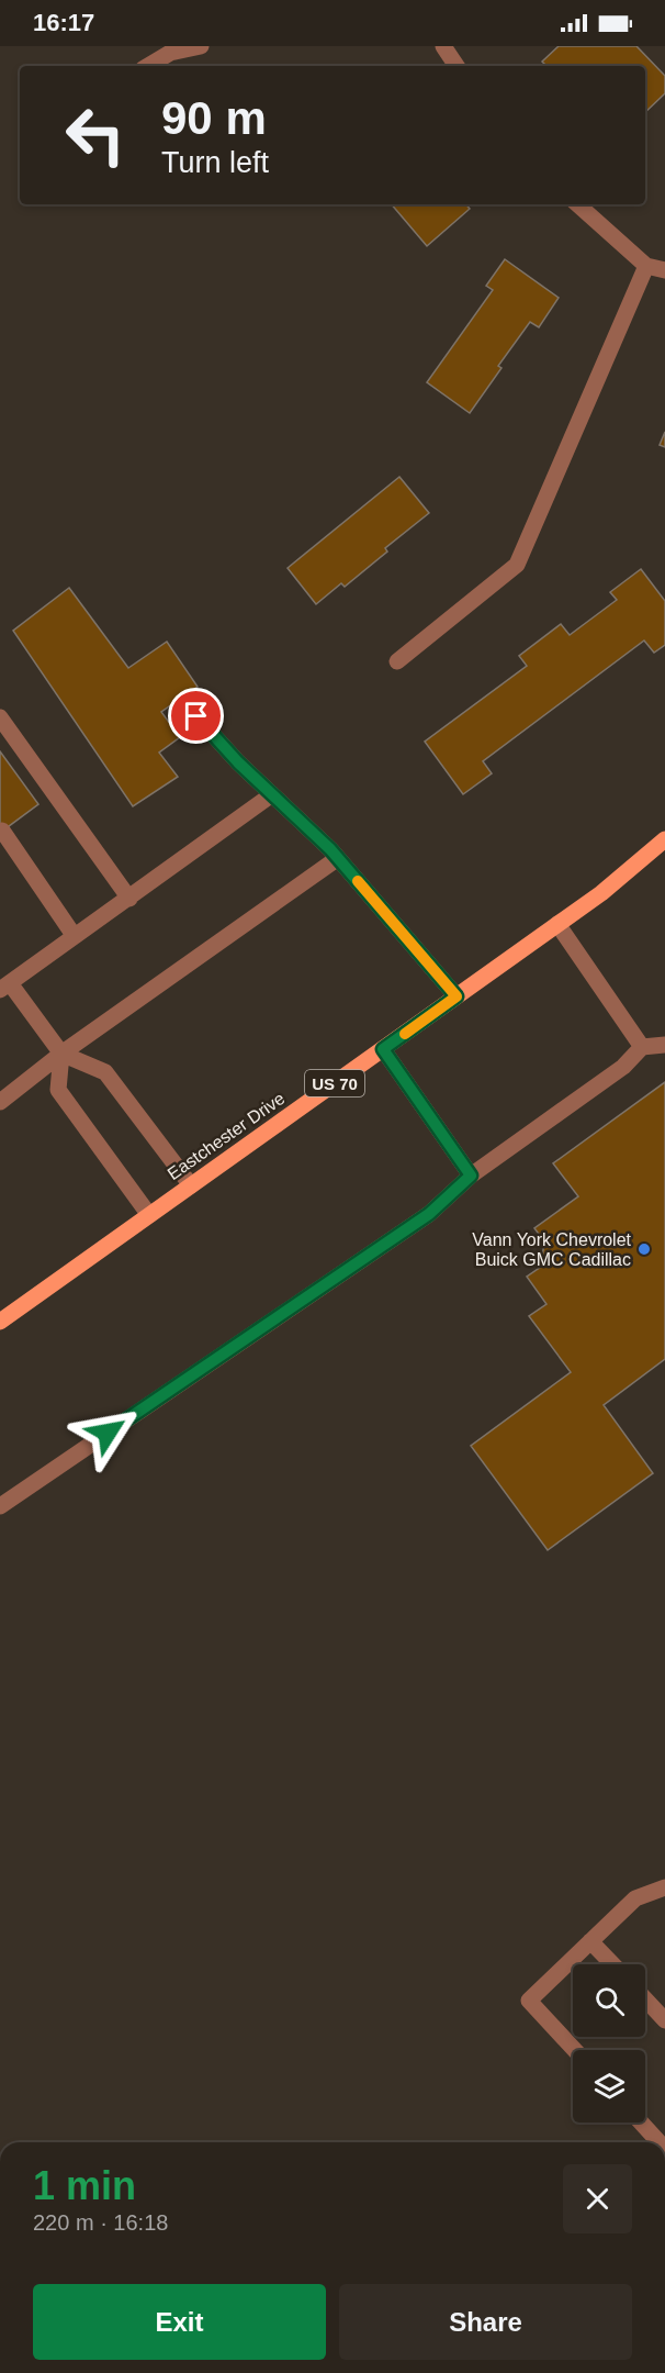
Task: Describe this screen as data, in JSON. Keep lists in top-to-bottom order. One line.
{"streets":{"main road":["US 70","Eastchester Drive"]},"places":["Vann York Chevrolet Buick GMC Cadillac"],"page":{"status":"16:17","turn":["90 m","Turn left"],"heading":["1 min","220 m · 16:18"],"buttons":["Exit","Share"]}}
